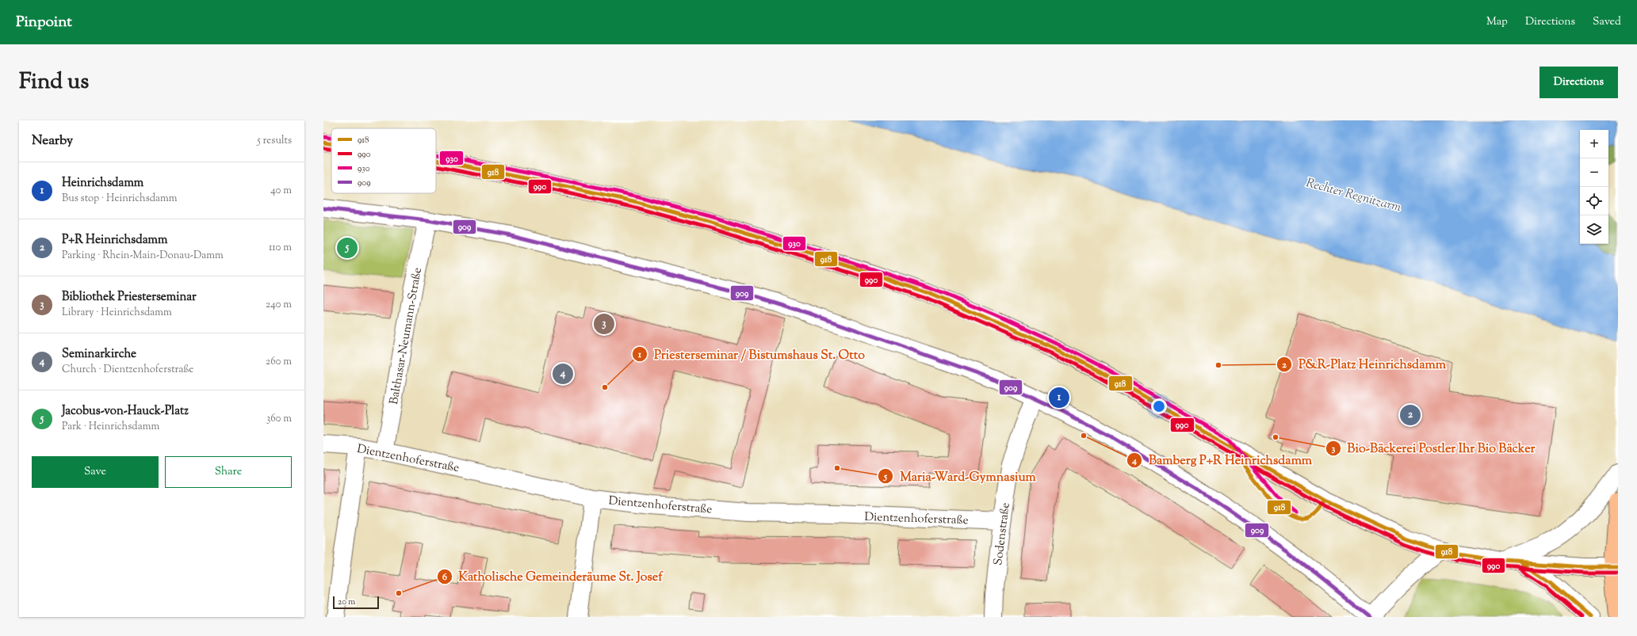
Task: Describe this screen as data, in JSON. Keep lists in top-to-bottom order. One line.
{"streets":{"street":["Balthasar-Neumann-Straße","Dientzenhoferstraße","Sodenstraße"]},"crossings":[["Balthasar-Neumann-Straße","Dientzenhoferstraße"],["Dientzenhoferstraße","Sodenstraße"]],"water":["Rechter Regnitzarm"],"places":["P&R-Platz Heinrichsdamm","Priesterseminar / Bistumshaus St. Otto","Bamberg P+R Heinrichsdamm","Bio-Bäckerei Postler Ihr Bio Bäcker","Maria-Ward-Gymnasium","Katholische Gemeinderäume St. Josef"],"lines":["transit line 930","transit line 918","transit line 990","transit line 909"],"legend":["918","990","930","909"],"scale_bar":"20 m","page":{"header":"Pinpoint","nav":["Map","Directions","Saved"],"title":"Find us","buttons":["Directions",["Save","Share"]],"heading":["Nearby","5 results"],"map_buttons":["+","−"],"list":[{"mark":"1","name":"Heinrichsdamm","note":"Bus stop · Heinrichsdamm","value":"40 m"},{"mark":"2","name":"P+R Heinrichsdamm","note":"Parking · Rhein-Main-Donau-Damm","value":"110 m"},{"mark":"3","name":"Bibliothek Priesterseminar","note":"Library · Heinrichsdamm","value":"240 m"},{"mark":"4","name":"Seminarkirche","note":"Church · Dientzenhoferstraße","value":"260 m"},{"mark":"5","name":"Jacobus-von-Hauck-Platz","note":"Park · Heinrichsdamm","value":"360 m"}],"pins":["5","3","4","1","2"],"scale":"20 m"}}
